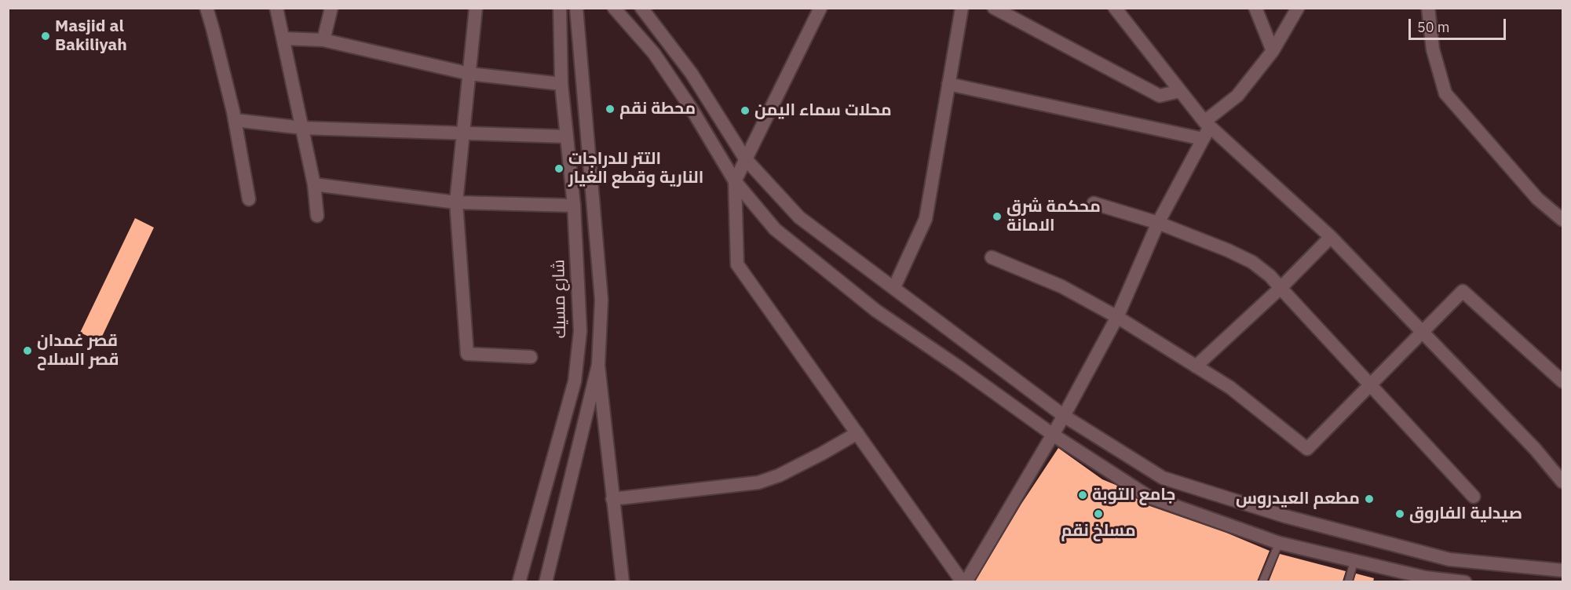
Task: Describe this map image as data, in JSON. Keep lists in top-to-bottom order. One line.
{"streets":{"street":["شارع مسيك"]},"places":["Masjid al Bakiliyah","محطة نقم","محلات سماء اليمن","التتر للدراجات النارية وقطع الغيار","محكمة شرق الامانة","قصر غمدان قصر السلاح","جامع التوبة","مطعم العيدروس","مسلخ نقم","صيدلية الفاروق"],"scale_bar":"50 m"}
